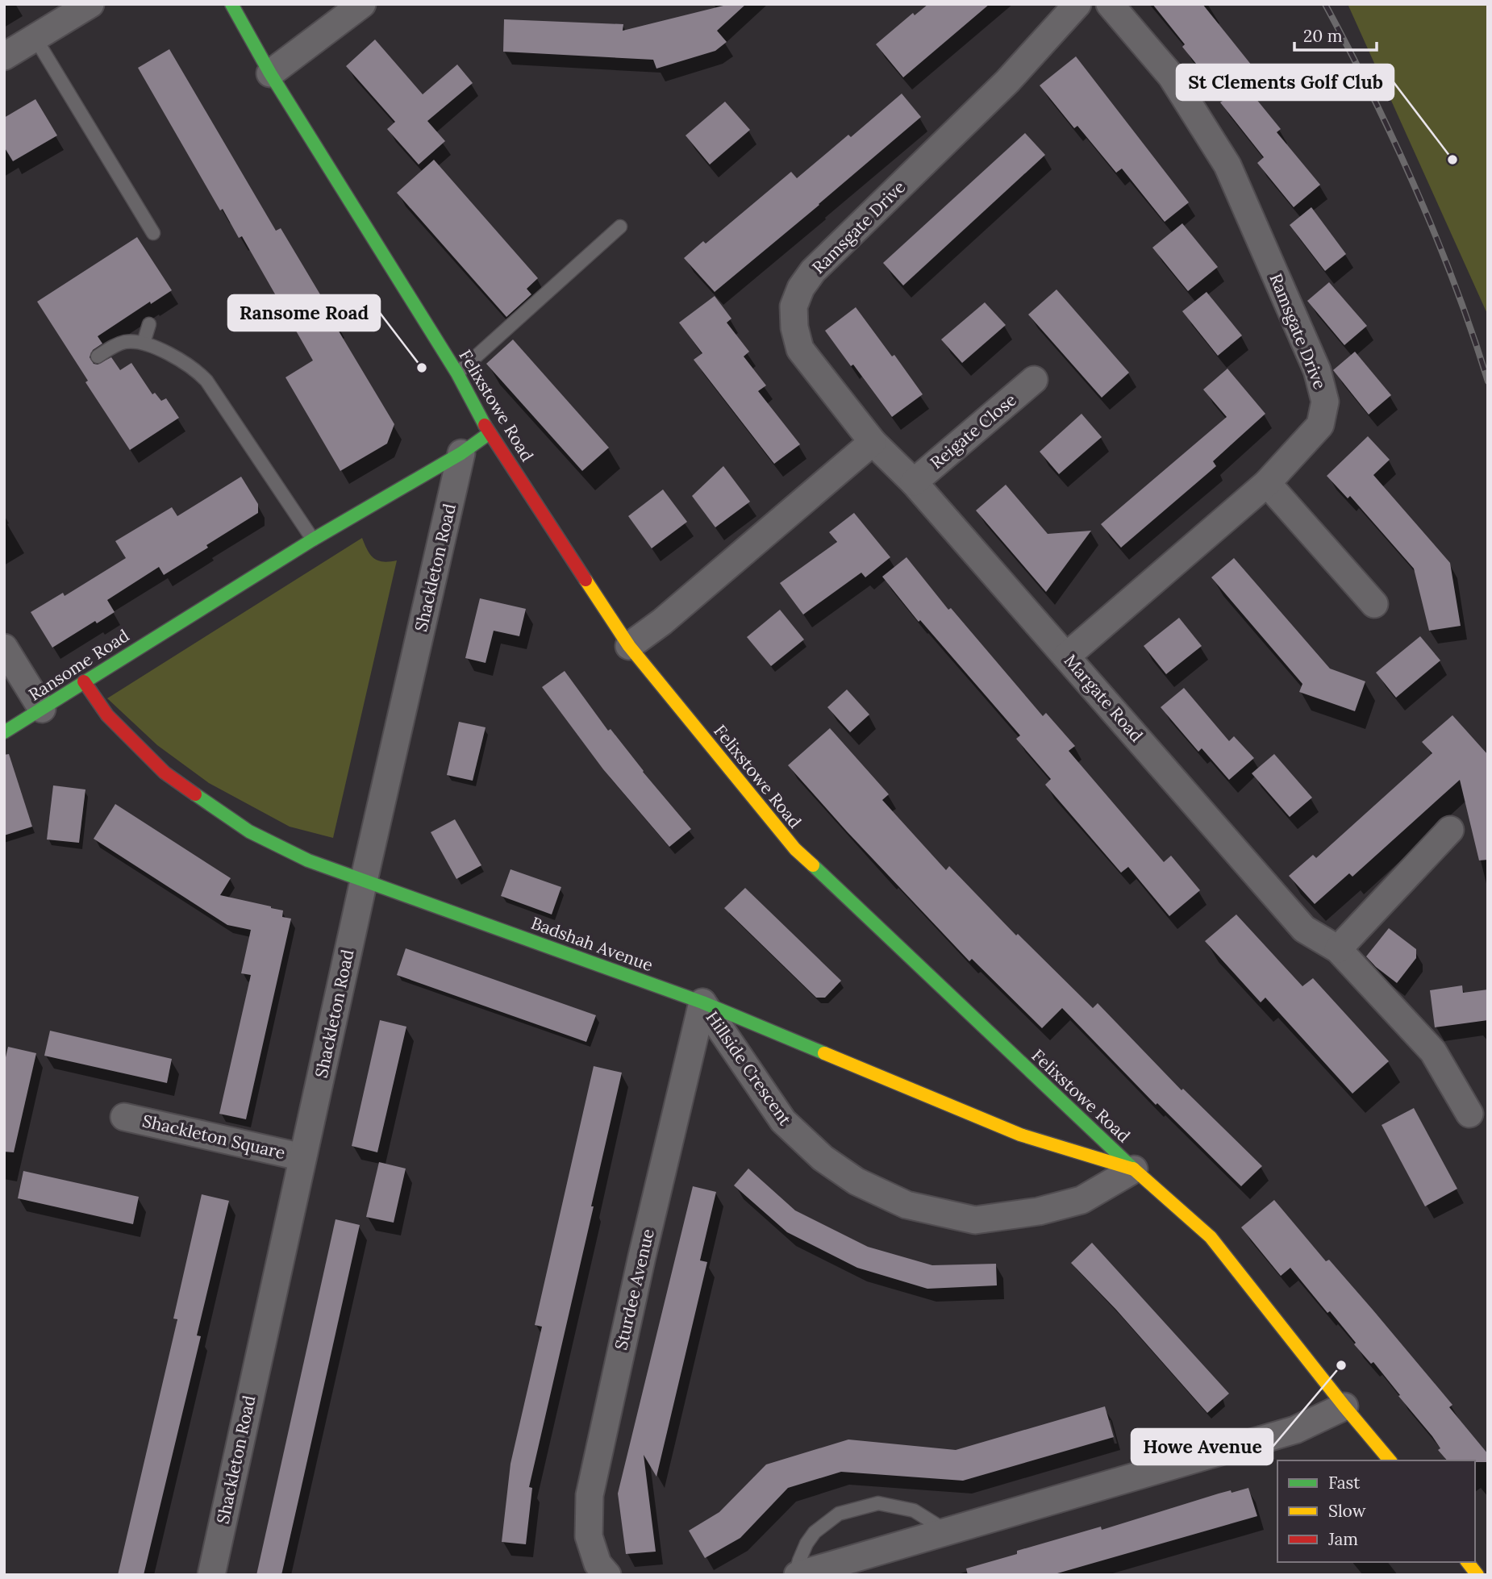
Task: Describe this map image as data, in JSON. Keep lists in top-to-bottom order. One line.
{"streets":{"main road":["Felixstowe Road","Ransome Road","Badshah Avenue"],"street":["Ramsgate Drive","Reigate Close","Shackleton Road","Margate Road","Hillside Crescent","Shackleton Square","Sturdee Avenue"]},"crossings":[["Ramsgate Drive","Margate Road"],["Felixstowe Road","Ransome Road"],["Felixstowe Road","Badshah Avenue"],["Felixstowe Road","Hillside Crescent"],["Reigate Close","Margate Road"],["Shackleton Road","Ransome Road"],["Shackleton Road","Badshah Avenue"],["Shackleton Road","Shackleton Square"],["Ransome Road","Badshah Avenue"],["Badshah Avenue","Hillside Crescent"],["Badshah Avenue","Sturdee Avenue"],["Hillside Crescent","Sturdee Avenue"]],"places":["St Clements Golf Club","Ransome Road","Howe Avenue"],"legend":["Fast","Slow","Jam"],"scale_bar":"20 m"}
